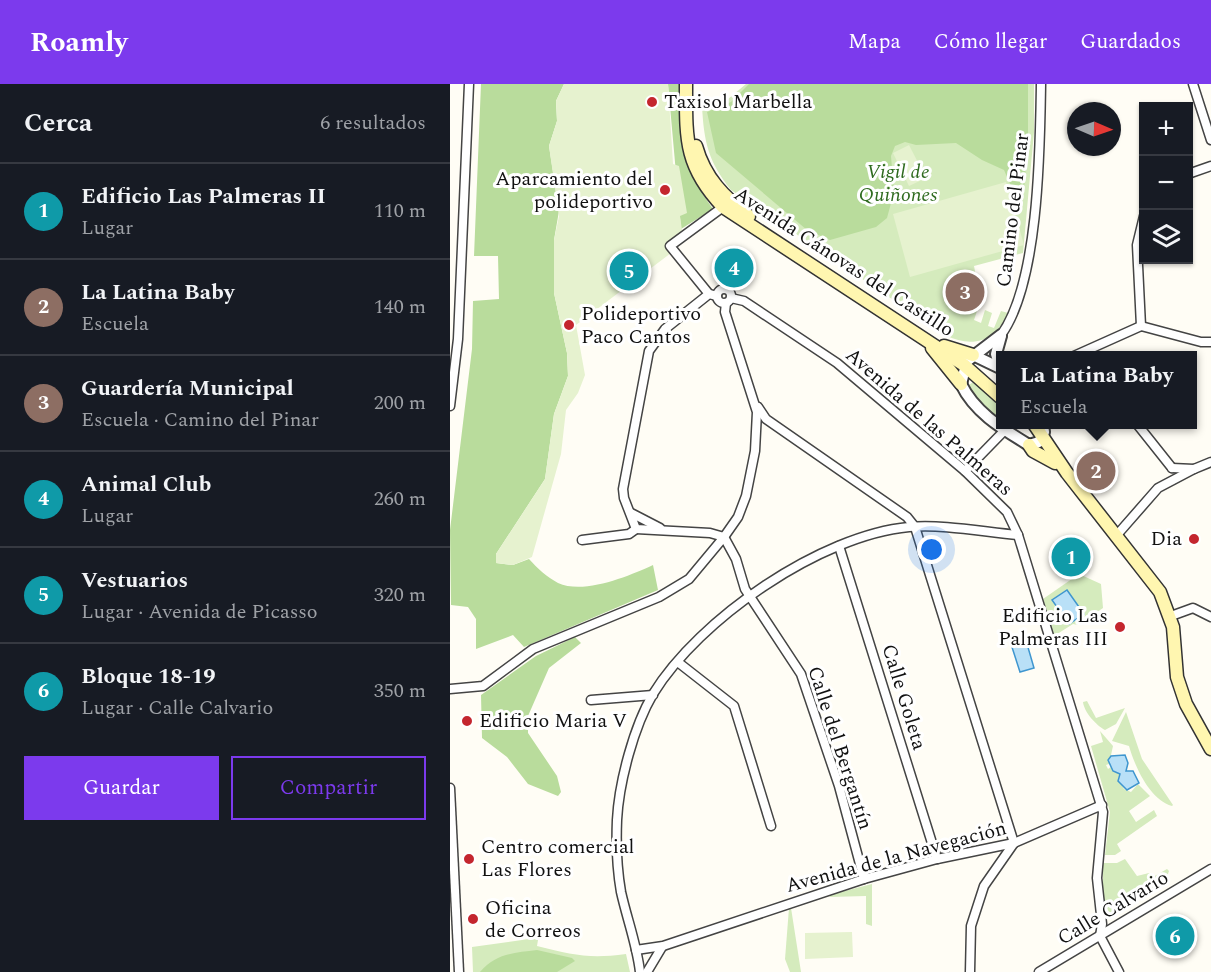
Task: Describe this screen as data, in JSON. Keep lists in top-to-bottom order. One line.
{"streets":{"main road":["Avenida Cánovas del Castillo"],"street":["Camino del Pinar","Avenida de las Palmeras","Calle Goleta","Calle del Bergantín","Avenida de la Navegación","Calle Calvario"]},"crossings":[["Avenida Cánovas del Castillo","Avenida de las Palmeras"],["Avenida de las Palmeras","Avenida de la Navegación"],["Avenida de las Palmeras","Calle Calvario"],["Calle Goleta","Avenida de la Navegación"],["Calle del Bergantín","Avenida de la Navegación"]],"parks":["Vigil de Quiñones"],"places":["Taxisol Marbella","Aparcamiento del polideportivo","Polideportivo Paco Cantos","Dia","Edificio Las Palmeras III","Edificio Maria V","Centro comercial Las Flores","Oficina de Correos"],"north":"right","page":{"header":"Roamly","nav":["Mapa","Cómo llegar","Guardados"],"heading":["Cerca","6 resultados"],"map_buttons":["+","−"],"list":[{"mark":"1","name":"Edificio Las Palmeras II","note":"Lugar","value":"110 m"},{"mark":"2","name":"La Latina Baby","note":"Escuela","value":"140 m"},{"mark":"3","name":"Guardería Municipal","note":"Escuela · Camino del Pinar","value":"200 m"},{"mark":"4","name":"Animal Club","note":"Lugar","value":"260 m"},{"mark":"5","name":"Vestuarios","note":"Lugar · Avenida de Picasso","value":"320 m"},{"mark":"6","name":"Bloque 18-19","note":"Lugar · Calle Calvario","value":"350 m"}],"pins":["4","5","3","2","1","6"],"popup":["La Latina Baby","Escuela"],"buttons":["Guardar","Compartir"]}}
